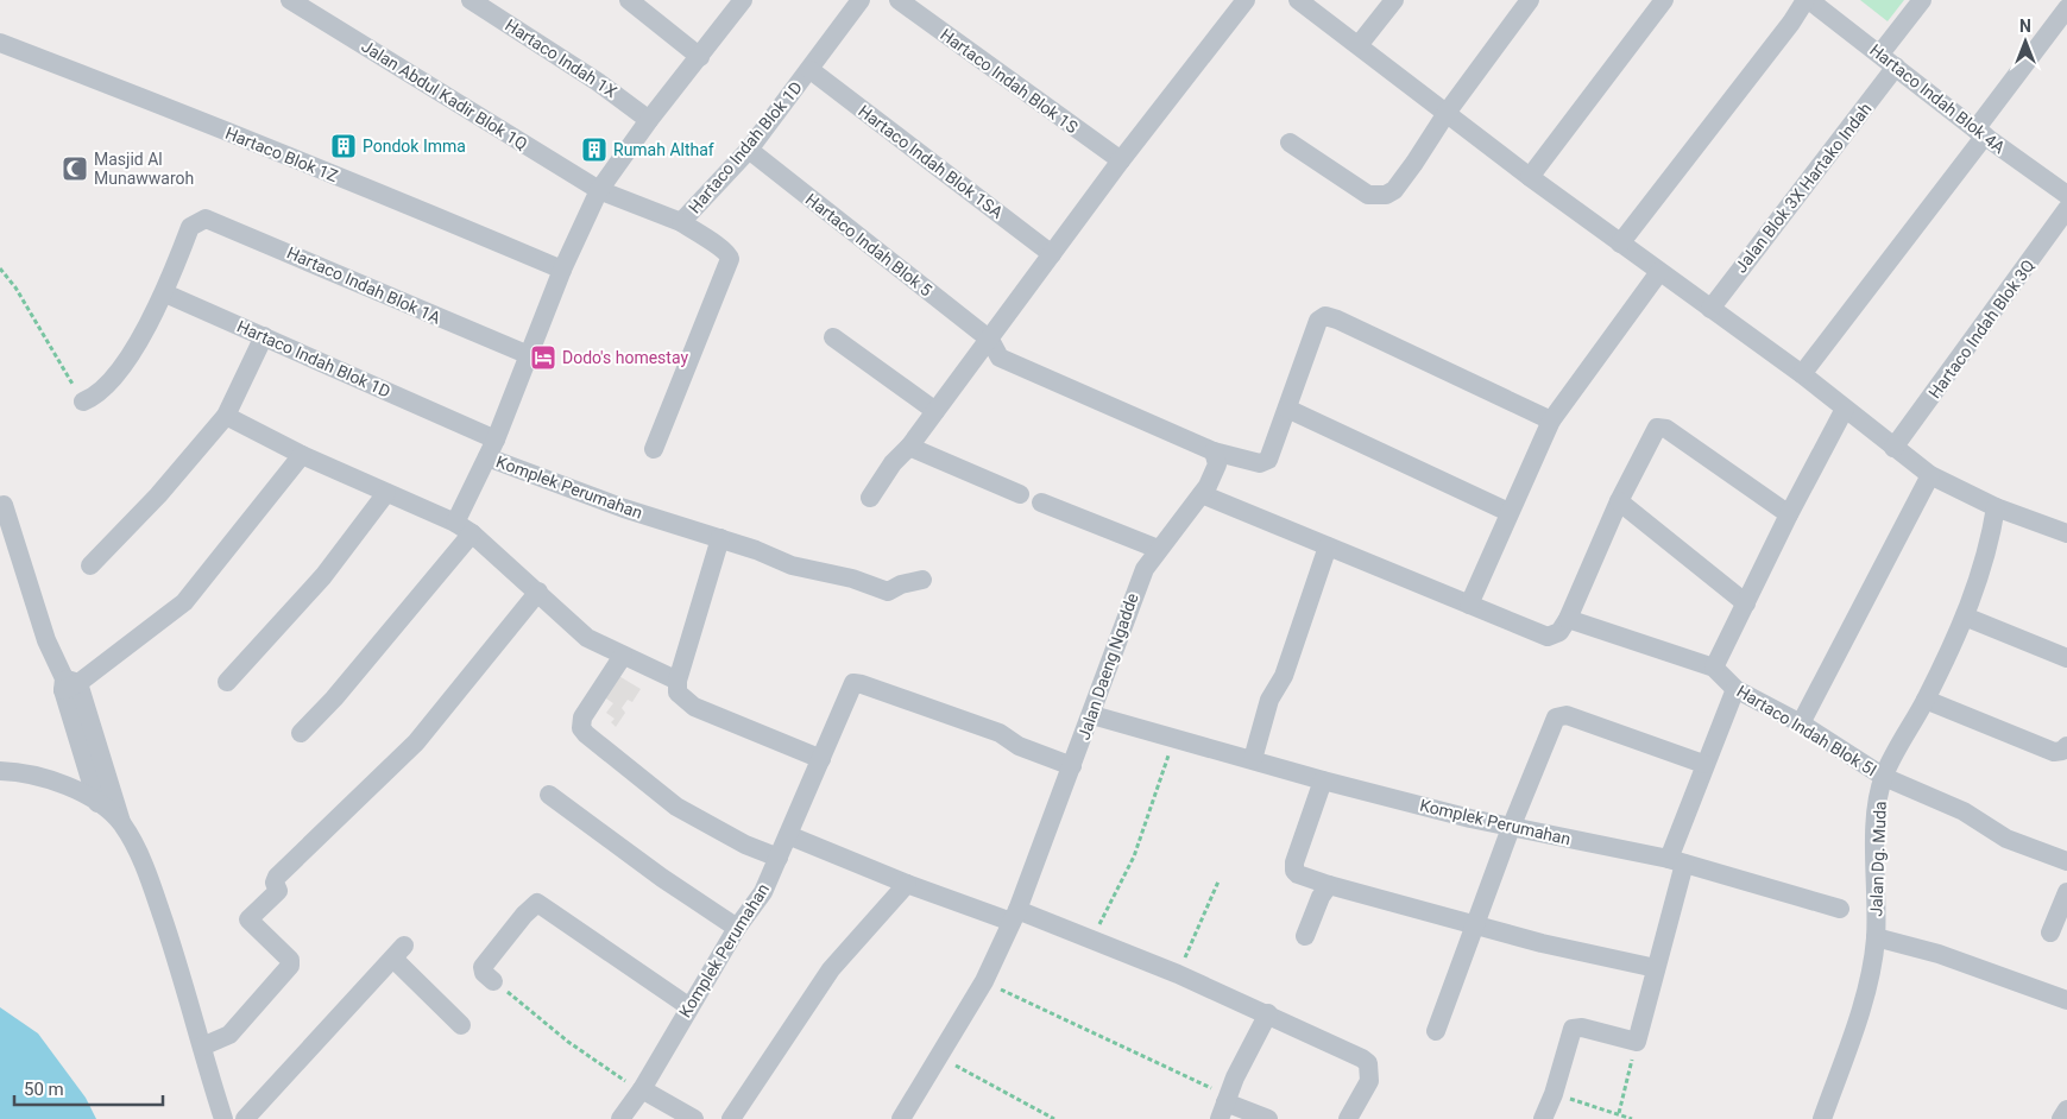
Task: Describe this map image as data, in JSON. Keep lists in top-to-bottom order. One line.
{"streets":{"street":["Hartaco Indah 1X","Hartaco Indah Blok 1S","Jalan Abdul Kadir Blok 1Q","Hartaco Indah Blok 4A","Hartaco Indah Blok 1D","Hartaco Blok 1Z","Hartaco Indah Blok 1SA","Jalan Blok 3X Hartako Indah","Hartaco Indah Blok 5","Hartaco Indah Blok 1A","Hartaco Indah Blok 3Q","Komplek Perumahan","Jalan Daeng Ngadde","Hartaco Indah Blok 5I","Jalan Dg. Muda"]},"crossings":[["Jalan Abdul Kadir Blok 1Q","Hartaco Indah Blok 1D"],["Hartaco Indah Blok 4A","Jalan Blok 3X Hartako Indah"],["Hartaco Indah Blok 4A","Hartaco Indah Blok 3Q"],["Hartaco Indah Blok 1D","Hartaco Indah Blok 1SA"],["Hartaco Indah Blok 1D","Hartaco Indah Blok 5"],["Hartaco Indah Blok 1D","Hartaco Indah Blok 1A"],["Hartaco Indah Blok 1D","Komplek Perumahan"],["Komplek Perumahan","Jalan Daeng Ngadde"],["Hartaco Indah Blok 5I","Jalan Dg. Muda"]],"places":{"building":["Pondok Imma","Rumah Althaf"],"mosque":["Masjid Al Munawwaroh"],"hotel":["Dodo's homestay"]},"scale_bar":"50 m","north":"top"}
